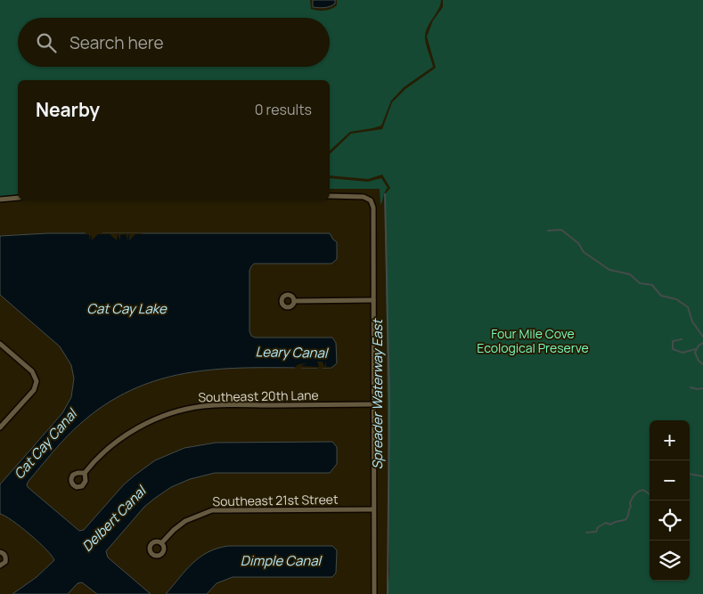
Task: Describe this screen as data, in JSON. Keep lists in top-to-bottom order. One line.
{"streets":{"street":["Southeast 20th Lane","Southeast 21st Street"]},"water":["Cat Cay Lake","Leary Canal","Spreader Waterway East","Cat Cay Canal","Delbert Canal","Dimple Canal"],"parks":["Four Mile Cove Ecological Preserve"],"page":{"search":"Search here","heading":["Nearby","0 results"],"map_buttons":["+","−"]}}
